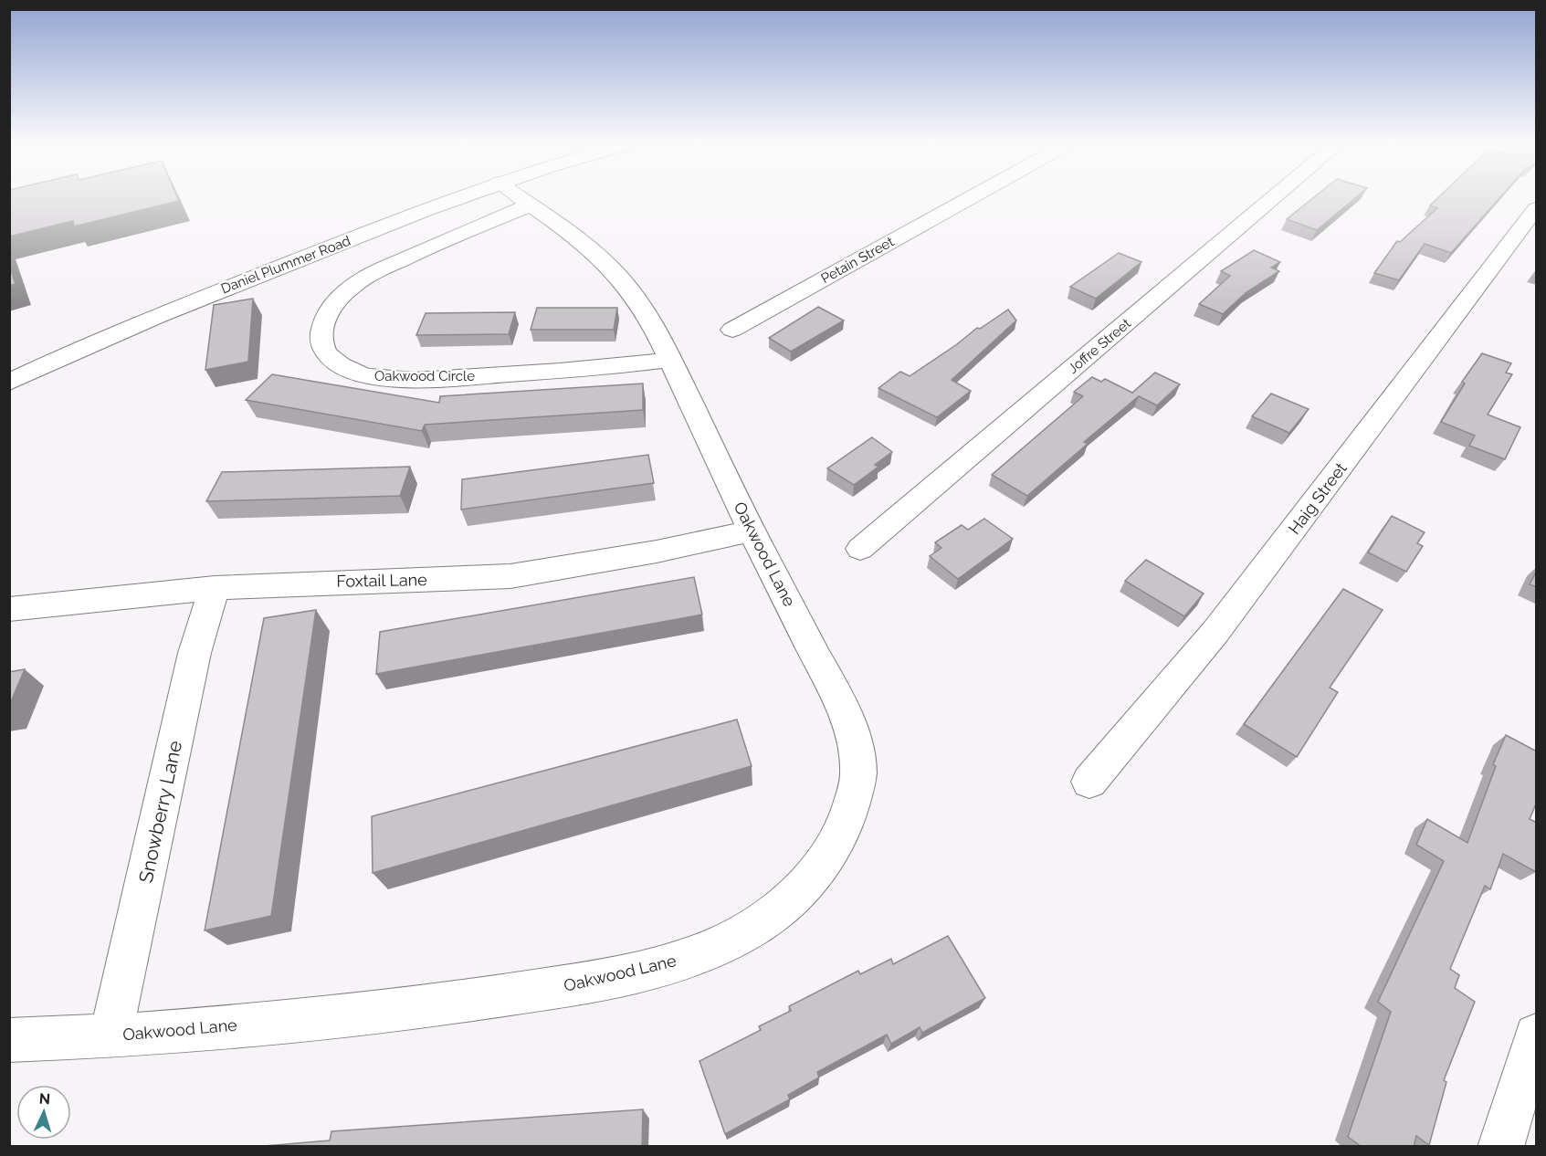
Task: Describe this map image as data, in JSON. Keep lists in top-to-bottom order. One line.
{"streets":{"street":["Petain Street","Daniel Plummer Road","Joffre Street","Oakwood Circle","Haig Street","Oakwood Lane","Foxtail Lane","Snowberry Lane"]},"crossings":[["Oakwood Circle","Oakwood Lane"],["Oakwood Lane","Foxtail Lane"],["Oakwood Lane","Snowberry Lane"],["Foxtail Lane","Snowberry Lane"]],"north":"top"}
